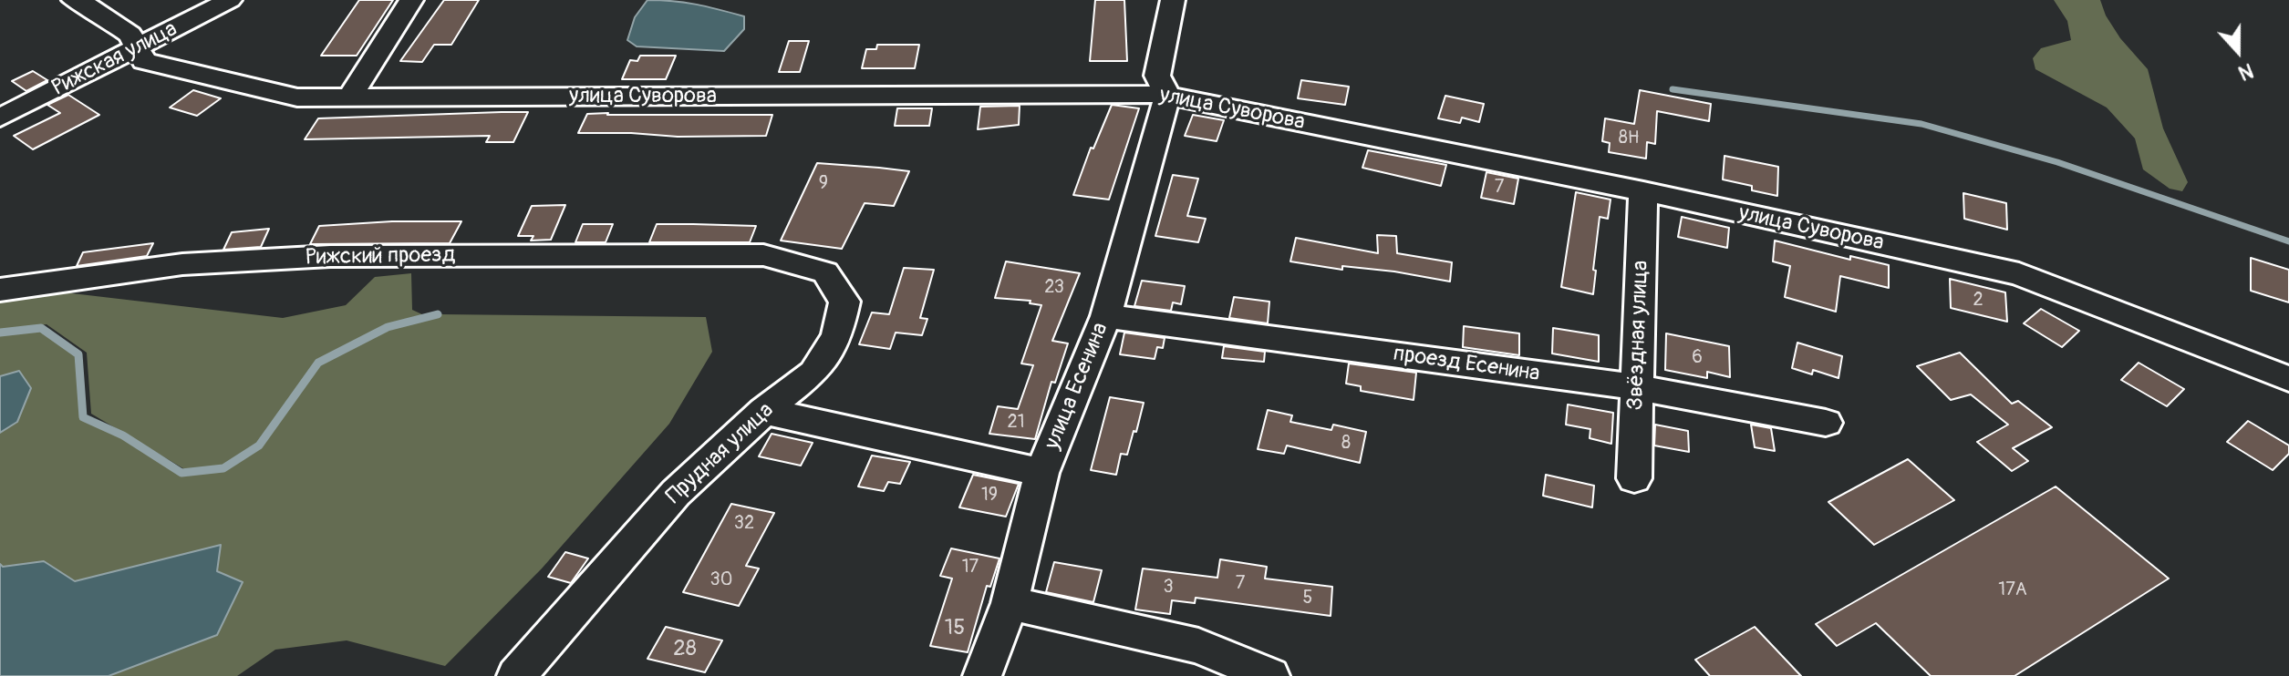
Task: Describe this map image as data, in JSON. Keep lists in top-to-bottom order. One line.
{"streets":{"street":["Рижская улица","улица Суворова","Рижский проезд","Звёздная улица","проезд Есенина","улица Есенина","Прудная улица"]},"crossings":[["Рижская улица","улица Суворова"],["улица Суворова","Звёздная улица"],["улица Суворова","улица Есенина"],["Рижский проезд","Прудная улица"],["Звёздная улица","проезд Есенина"],["проезд Есенина","улица Есенина"]],"house_numbers":["8Н","9","7","23","2","6","21","8","19","32","17","30","7","3","17А","5","15","28"],"north":"bottom"}
